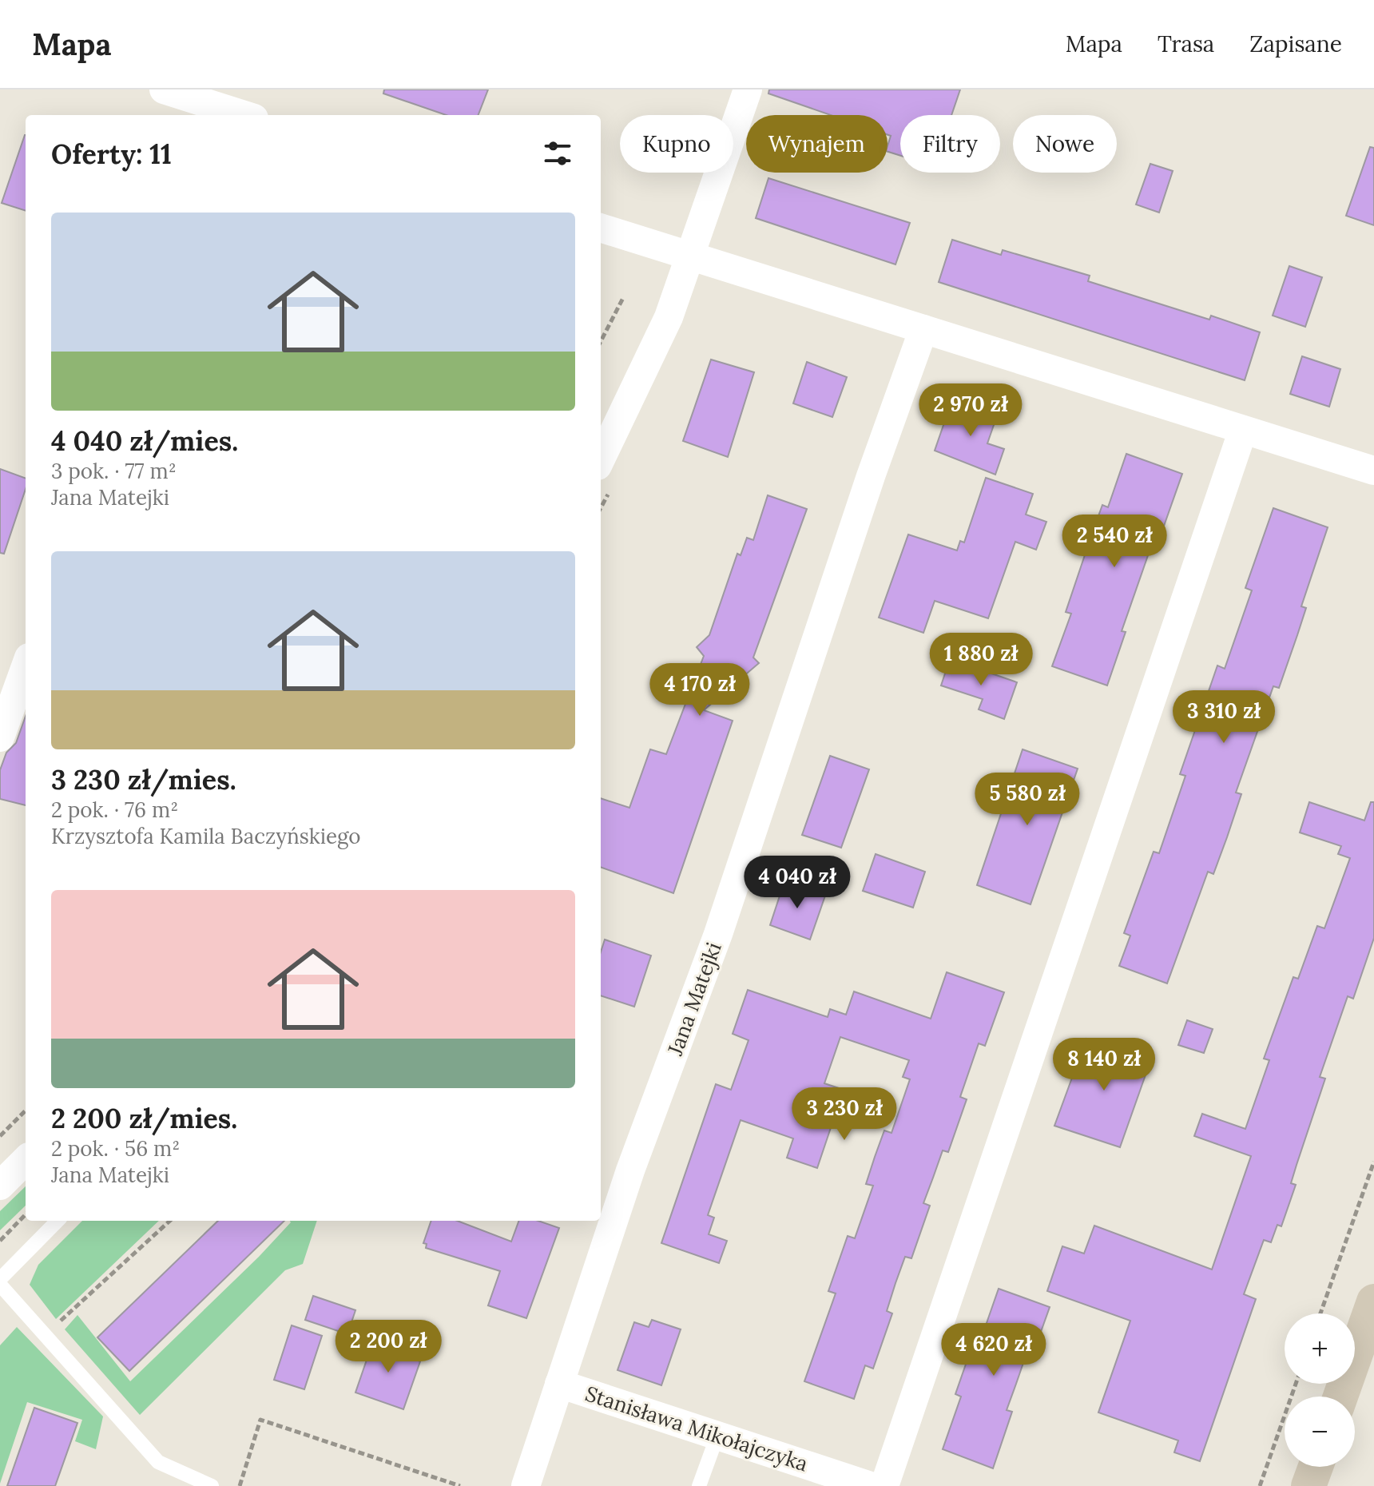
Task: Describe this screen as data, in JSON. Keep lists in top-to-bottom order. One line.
{"streets":{"street":["Jana Matejki","Stanisława Mikołajczyka"]},"crossings":[["Jana Matejki","Stanisława Mikołajczyka"]],"page":{"header":"Mapa","nav":["Mapa","Trasa","Zapisane"],"chip":["Kupno","Wynajem","Filtry","Nowe"],"heading":"Oferty: 11","list":[{"name":"4 040 zł/mies.","note":"3 pok. · 77 m² · Jana Matejki"},{"name":"3 230 zł/mies.","note":"2 pok. · 76 m² · Krzysztofa Kamila Baczyńskiego"},{"name":"2 200 zł/mies.","note":"2 pok. · 56 m² · Jana Matejki"}],"price":["2 970 zł","2 540 zł","1 880 zł","4 170 zł","3 310 zł","5 580 zł","4 040 zł","8 140 zł","3 230 zł","2 200 zł","4 620 zł"],"map_buttons":["+","−"]}}
